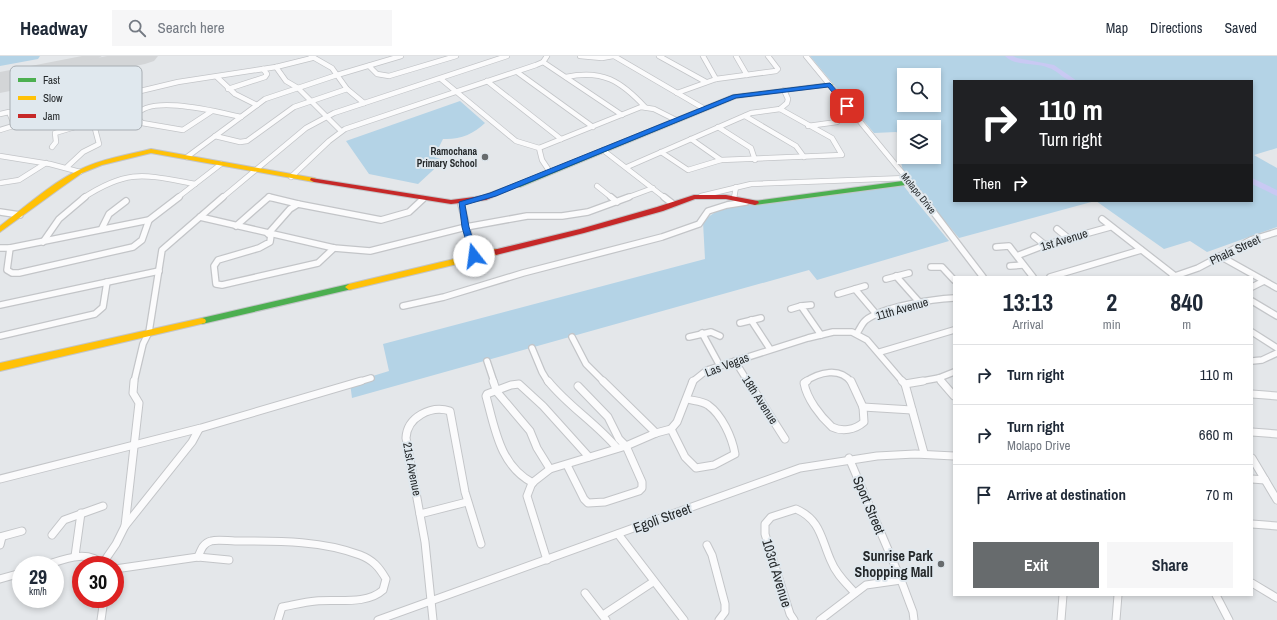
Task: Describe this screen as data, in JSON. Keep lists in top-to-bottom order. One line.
{"streets":{"street":["Molapo Drive","1st Avenue","Phala Street","11th Avenue","Las Vegas","18th Avenue","21st Avenue","Sport Street","Egoli Street","103rd Avenue"]},"crossings":[["1st Avenue","Phala Street"],["11th Avenue","Las Vegas"],["Las Vegas","18th Avenue"],["21st Avenue","Egoli Street"],["Sport Street","Egoli Street"]],"places":["Ramochana Primary School","Sunrise Park Shopping Mall"],"legend":["Fast","Slow","Jam"],"page":{"header":"Headway","search":"Search here","nav":["Map","Directions","Saved"],"turn":["110 m","Turn right"],"then":"Then","eta":["13:13","Arrival","2","min","840","m"],"list":[{"name":"Turn right","value":"110 m"},{"name":"Turn right","note":"Molapo Drive","value":"660 m"},{"name":"Arrive at destination","value":"70 m"}],"buttons":["Exit","Share"],"speed":"29 km/h","limit":"30"}}
